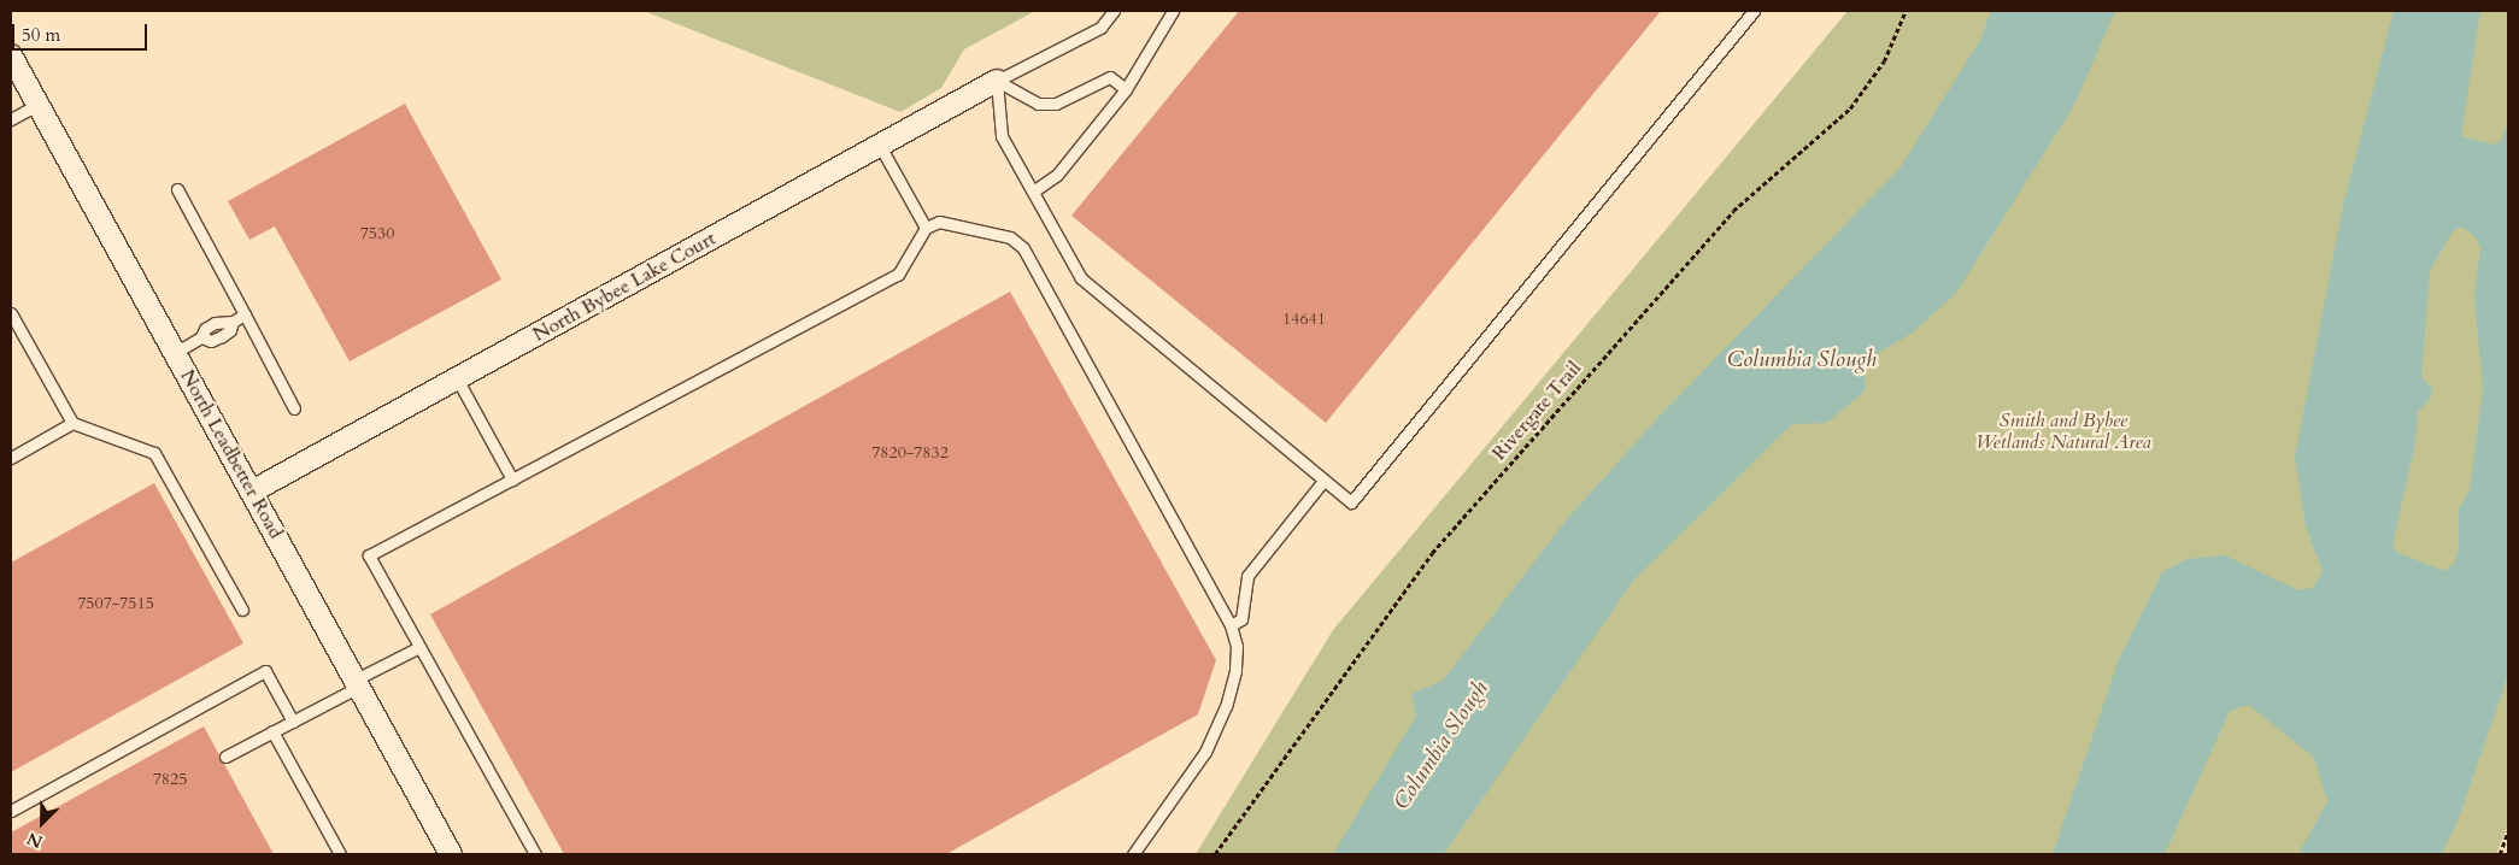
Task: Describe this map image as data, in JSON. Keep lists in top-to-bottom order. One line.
{"streets":{"street":["North Bybee Lake Court","North Leadbetter Road"],"path":["Rivergate Trail"]},"crossings":[["North Bybee Lake Court","North Leadbetter Road"]],"water":["Columbia Slough"],"parks":["Smith and Bybee Wetlands Natural Area"],"house_numbers":["7530","14641","7820-7832","7507-7515","7825"],"scale_bar":"50 m","north":"bottom left"}
